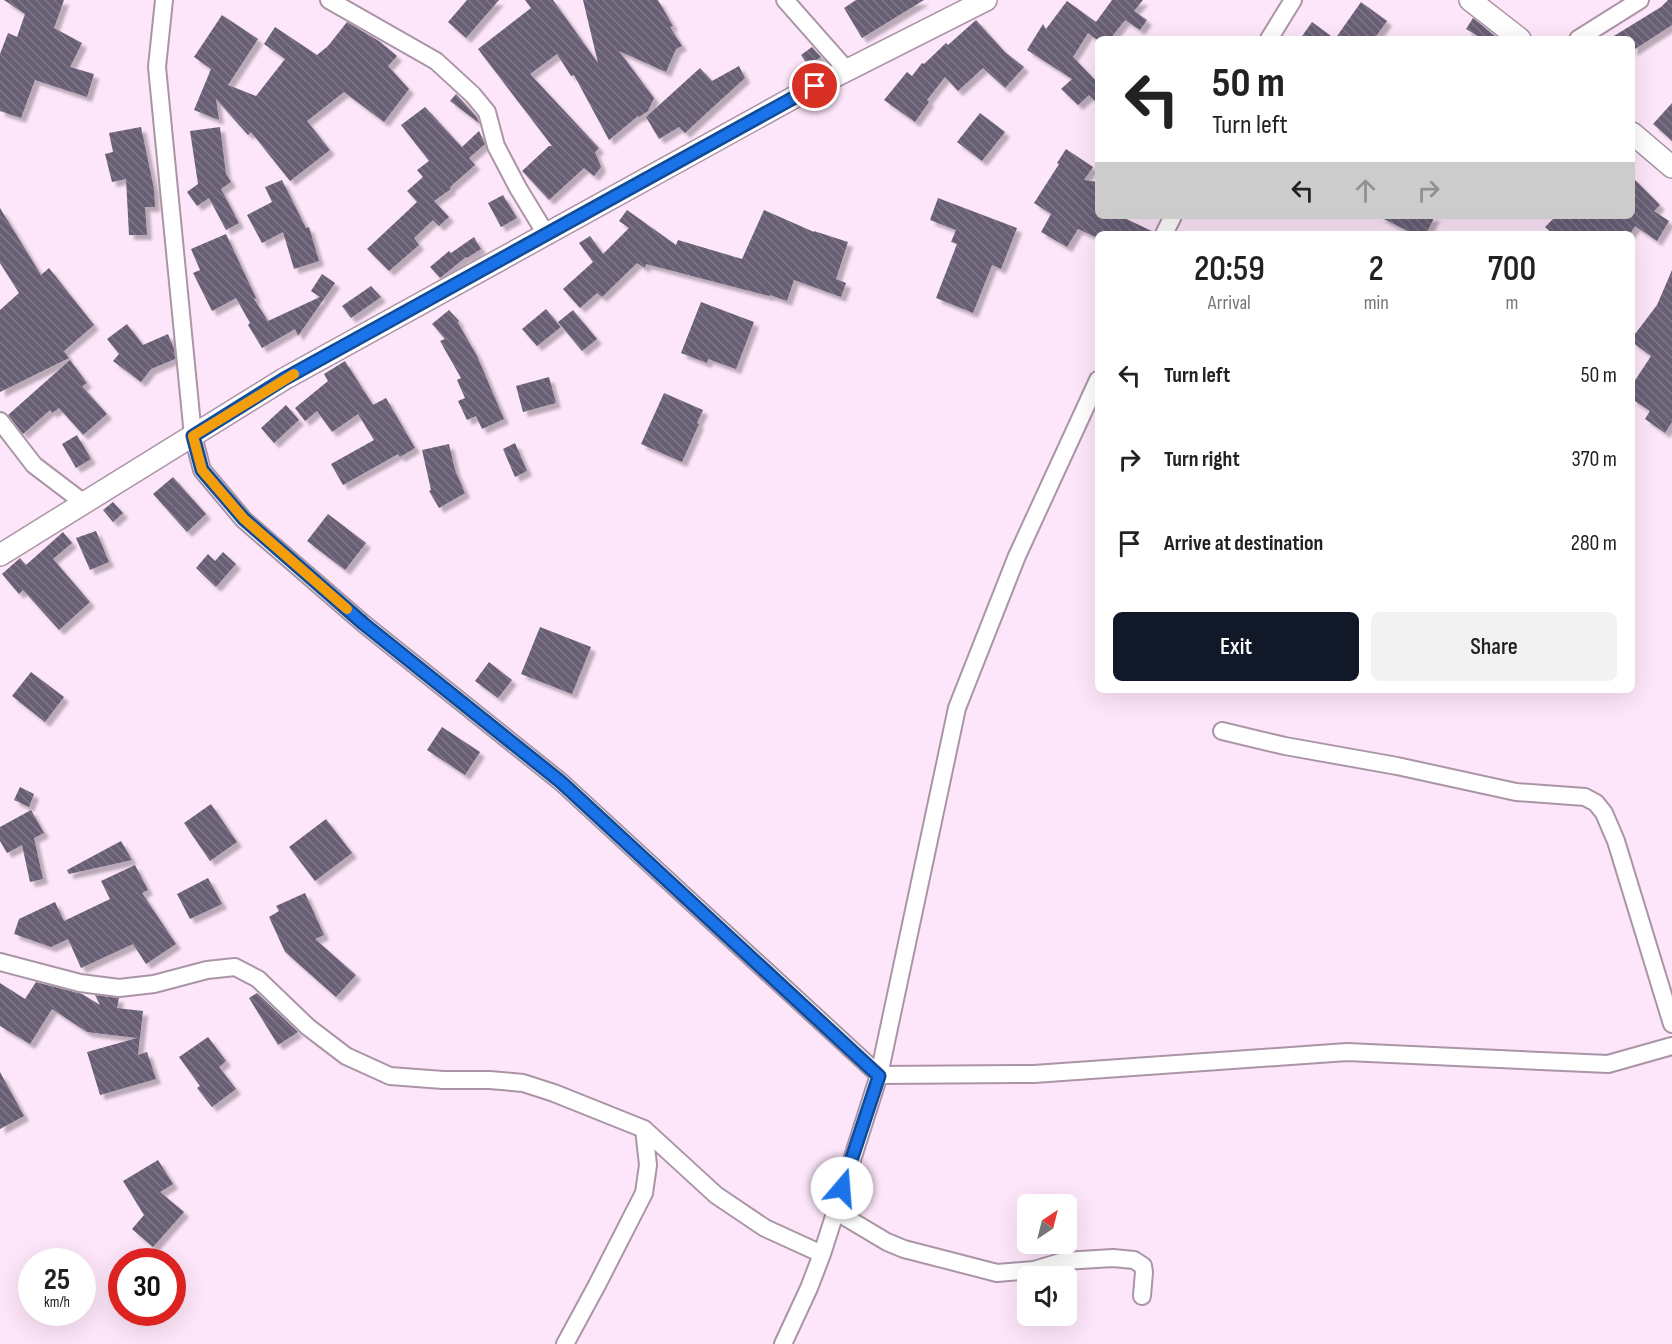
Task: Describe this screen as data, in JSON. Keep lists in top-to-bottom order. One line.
{"north":"top right","page":{"turn":["50 m","Turn left"],"eta":["20:59","Arrival","2","min","700","m"],"list":[{"name":"Turn left","value":"50 m"},{"name":"Turn right","value":"370 m"},{"name":"Arrive at destination","value":"280 m"}],"buttons":["Exit","Share"],"speed":"25 km/h","limit":"30"}}
